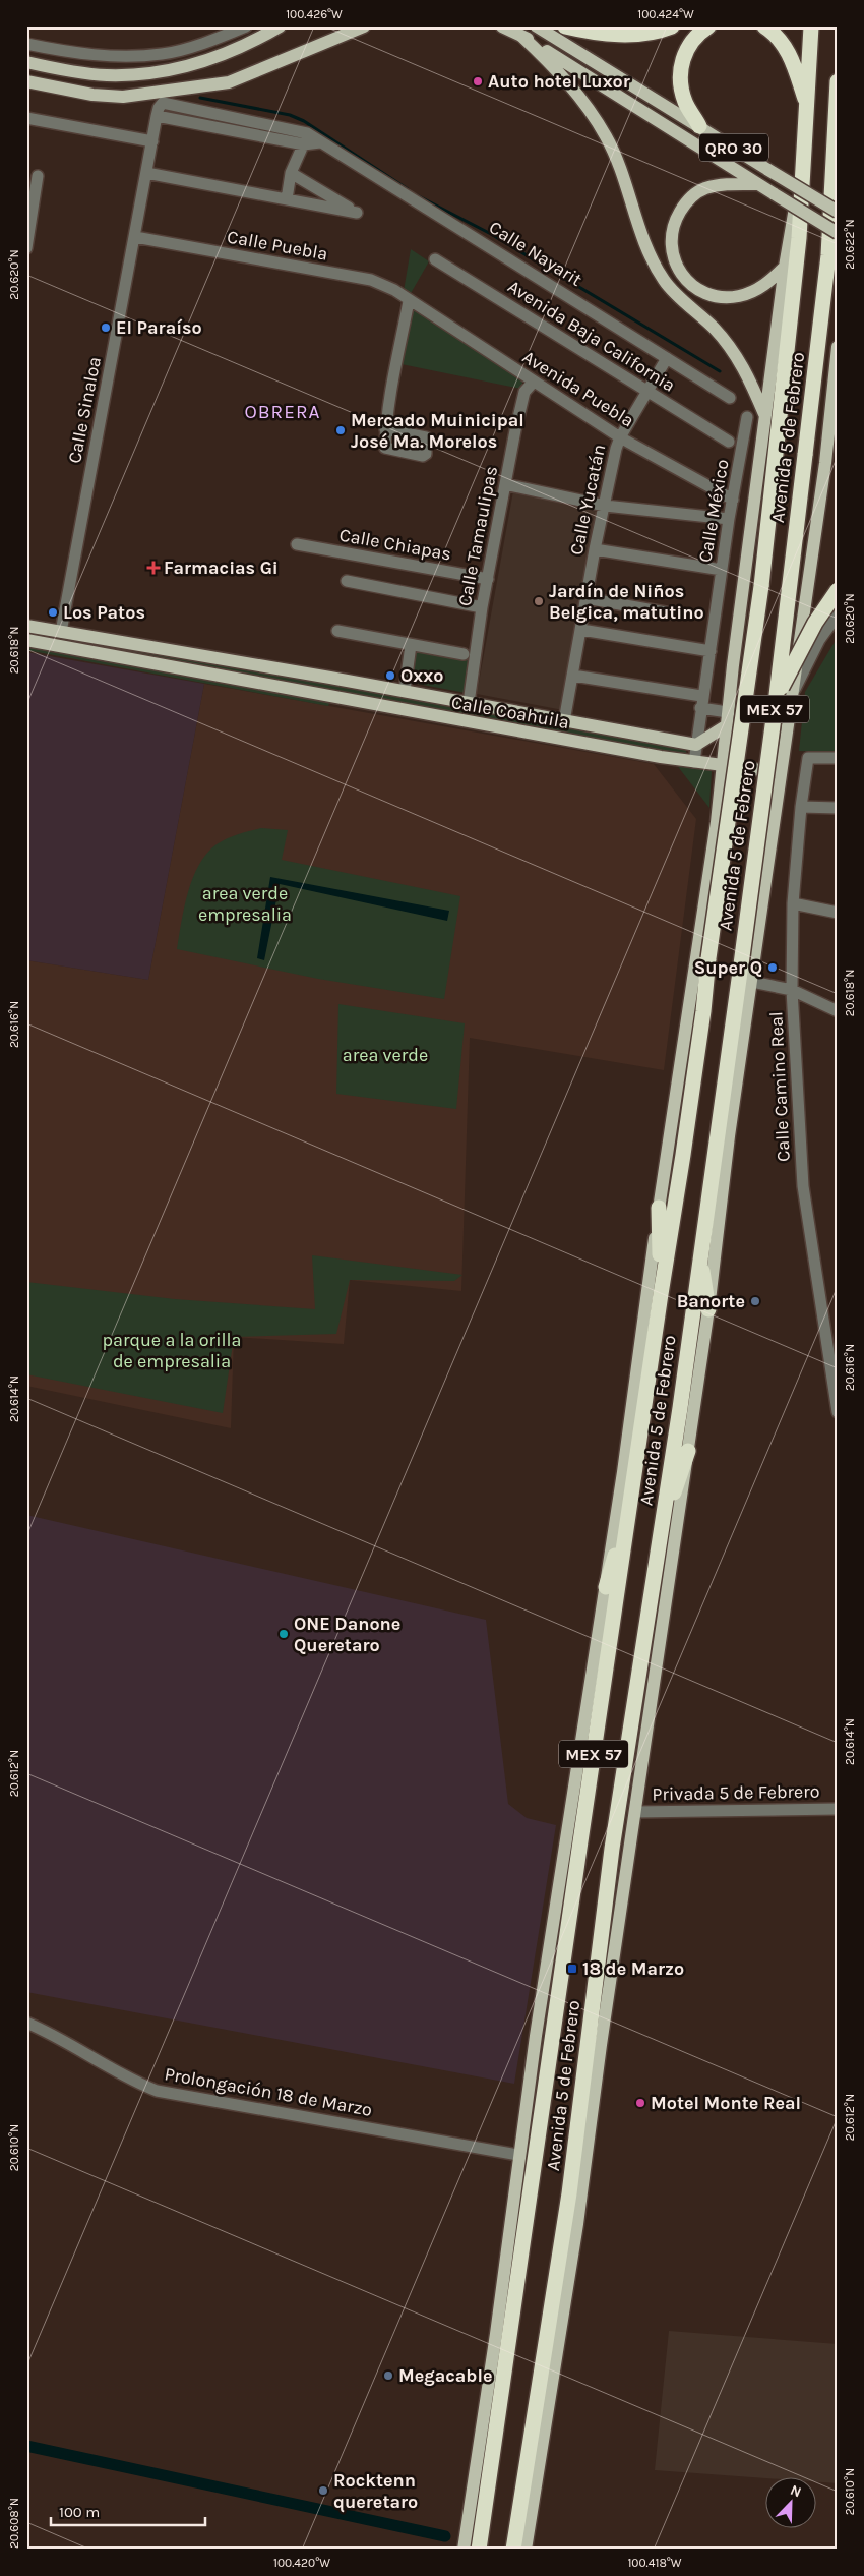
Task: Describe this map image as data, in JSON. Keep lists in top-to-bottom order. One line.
{"streets":{"highway":["Avenida 5 de Febrero","MEX 57"],"main road":["QRO 30","Calle Coahuila"],"street":["Calle Puebla","Calle Nayarit","Avenida Baja California","Avenida Puebla","Calle Sinaloa","Calle Yucatán","Calle México","Calle Tamaulipas","Calle Chiapas","Calle Camino Real","Privada 5 de Febrero","Prolongación 18 de Marzo"]},"crossings":[["Calle Puebla","Avenida Puebla"],["Calle Puebla","Calle Sinaloa"],["Calle Nayarit","Calle Sinaloa"],["Calle Nayarit","Calle Yucatán"],["Avenida Baja California","Calle Yucatán"],["Avenida Puebla","Calle Yucatán"],["Avenida Puebla","Calle México"],["Avenida Puebla","Calle Tamaulipas"],["Calle Sinaloa","Calle Coahuila"],["Avenida 5 de Febrero","Calle Coahuila"],["Avenida 5 de Febrero","Privada 5 de Febrero"],["Avenida 5 de Febrero","Prolongación 18 de Marzo"],["Calle Yucatán","Calle Coahuila"],["Calle México","Calle Coahuila"],["Calle Tamaulipas","Calle Chiapas"],["Calle Tamaulipas","Calle Coahuila"]],"districts":["OBRERA"],"parks":["area verde empresalia","area verde","parque a la orilla de empresalia"],"places":{"other":["Auto hotel Luxor","El Paraíso","Mercado Muinicipal José Ma. Morelos","Jardín de Niños Belgica, matutino","Los Patos","Oxxo","Super Q","Banorte","ONE Danone Queretaro","Motel Monte Real","Megacable","Rocktenn queretaro"],"health":["Farmacias Gi"],"transit":["18 de Marzo"]},"scale_bar":"100 m","north":"top right","coordinates":["100.426°W","100.424°W","20.622°N","20.620°N","20.618°N","20.616°N","20.614°N","20.612°N","20.610°N","20.608°N","100.420°W","100.418°W"]}
